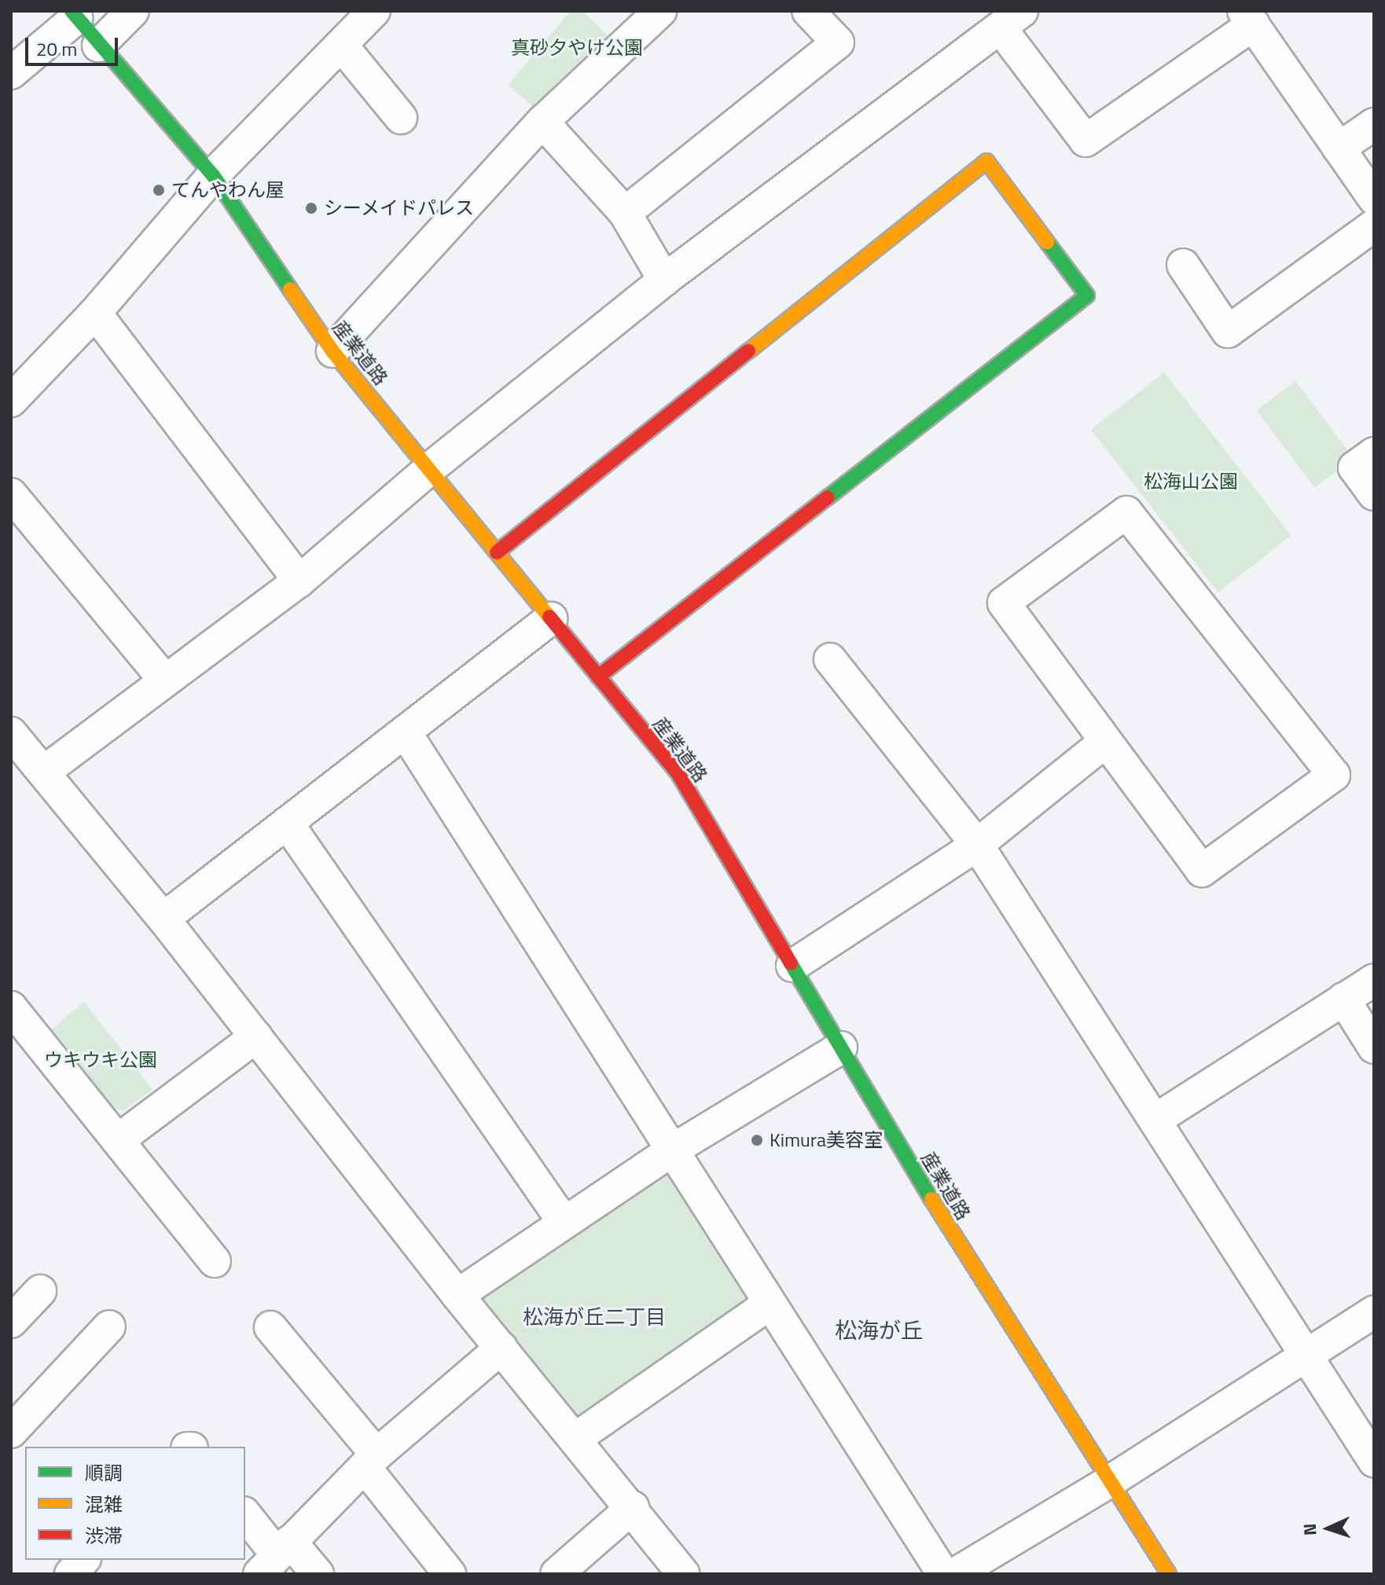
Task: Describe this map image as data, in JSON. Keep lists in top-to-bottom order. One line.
{"streets":{"street":["産業道路"]},"districts":["松海が丘二丁目","松海が丘"],"parks":["真砂夕やけ公園","松海山公園","ウキウキ公園"],"places":["てんやわん屋","シーメイドパレス","Kimura美容室"],"legend":["順調","混雑","渋滞"],"scale_bar":"20 m","north":"left"}
